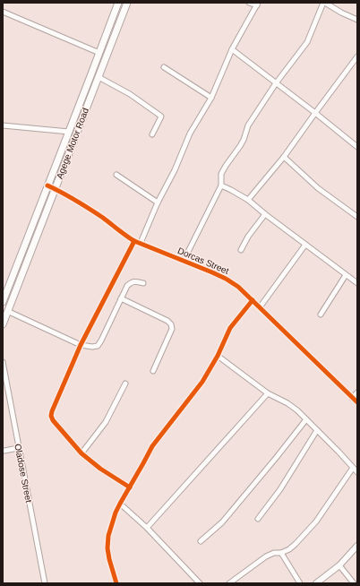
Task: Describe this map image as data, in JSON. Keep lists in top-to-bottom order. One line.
{"streets":{"main road":["Agege Motor Road"],"street":["Dorcas Street","Oladose Street"]},"crossings":[["Agege Motor Road","Dorcas Street"]]}
